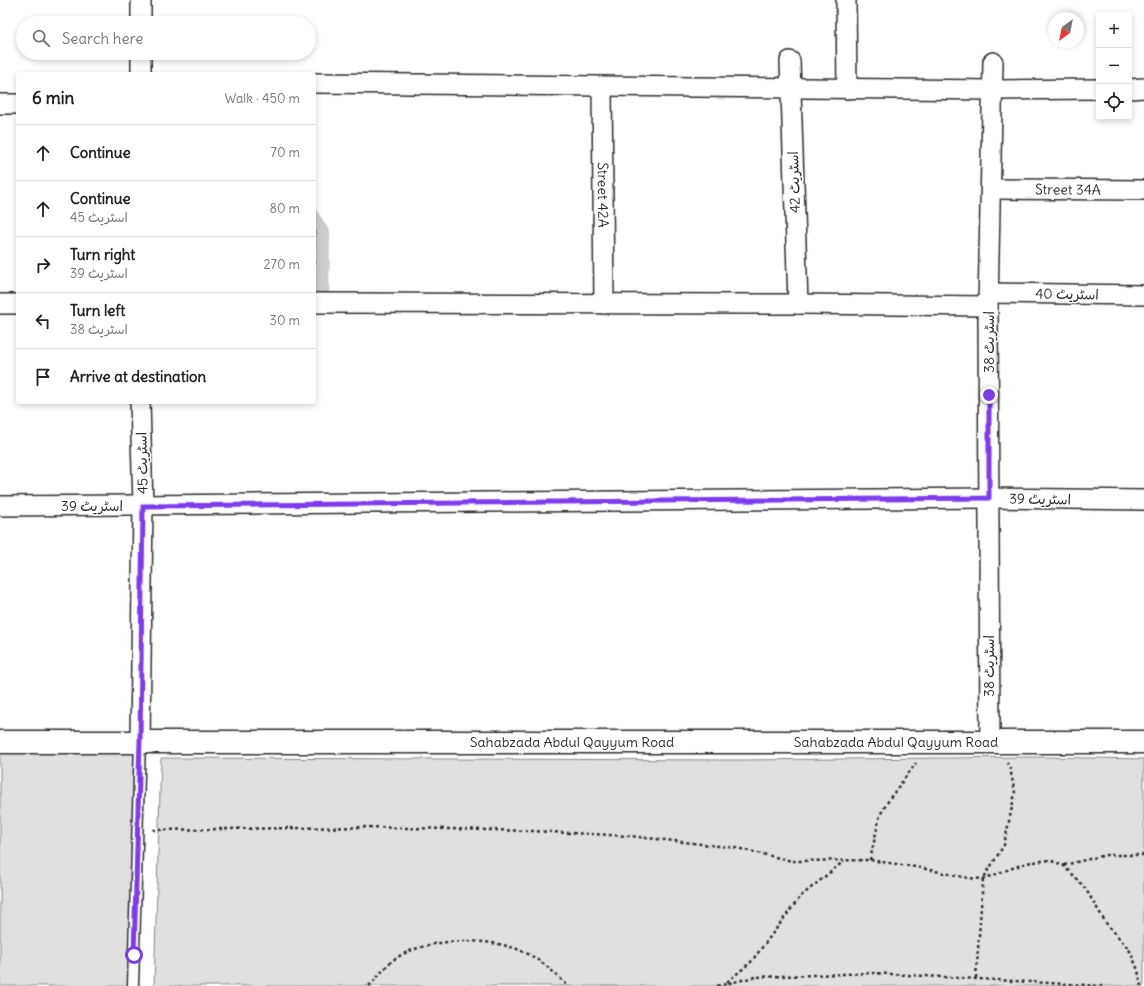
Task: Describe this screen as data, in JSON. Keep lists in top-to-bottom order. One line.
{"streets":{"street":["اسٹریٹ 42","Street 34A","Street 42A","اسٹریٹ 40","اسٹریٹ 38","اسٹریٹ 45","اسٹریٹ 39","Sahabzada Abdul Qayyum Road"]},"crossings":[["اسٹریٹ 42","اسٹریٹ 40"],["Street 34A","اسٹریٹ 38"],["Street 42A","اسٹریٹ 40"],["اسٹریٹ 40","اسٹریٹ 38"],["اسٹریٹ 38","اسٹریٹ 39"],["اسٹریٹ 38","Sahabzada Abdul Qayyum Road"],["اسٹریٹ 45","اسٹریٹ 39"],["اسٹریٹ 45","Sahabzada Abdul Qayyum Road"]],"north":"bottom left","page":{"map_buttons":["+","−"],"search":"Search here","heading":["6 min","Walk · 450 m"],"list":[["Continue","70 m"],["Continue","اسٹریٹ 45","80 m"],["Turn right","اسٹریٹ 39","270 m"],["Turn left","اسٹریٹ 38","30 m"],"Arrive at destination"]}}
